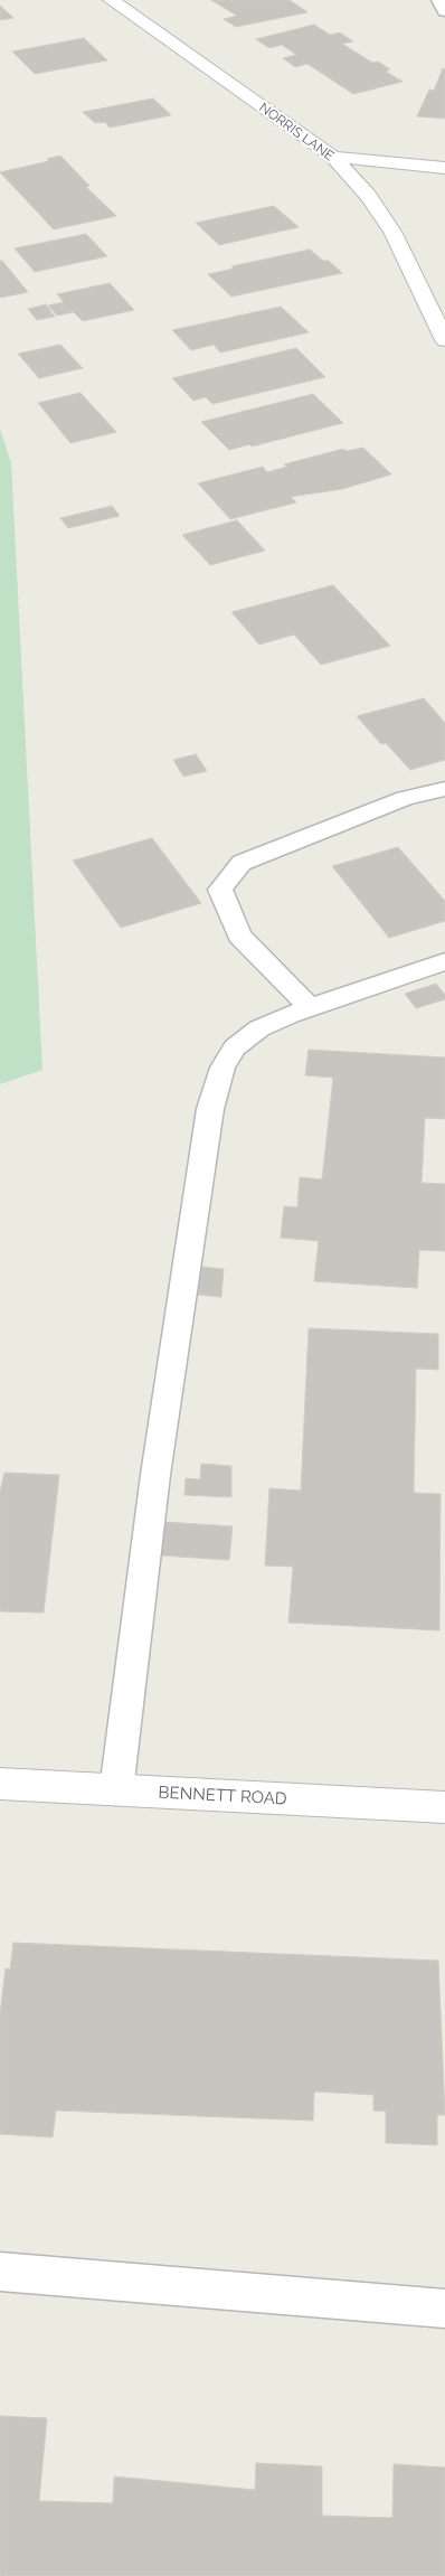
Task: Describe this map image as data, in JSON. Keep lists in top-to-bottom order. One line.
{"streets":{"street":["NORRIS LANE","BENNETT ROAD"]}}
